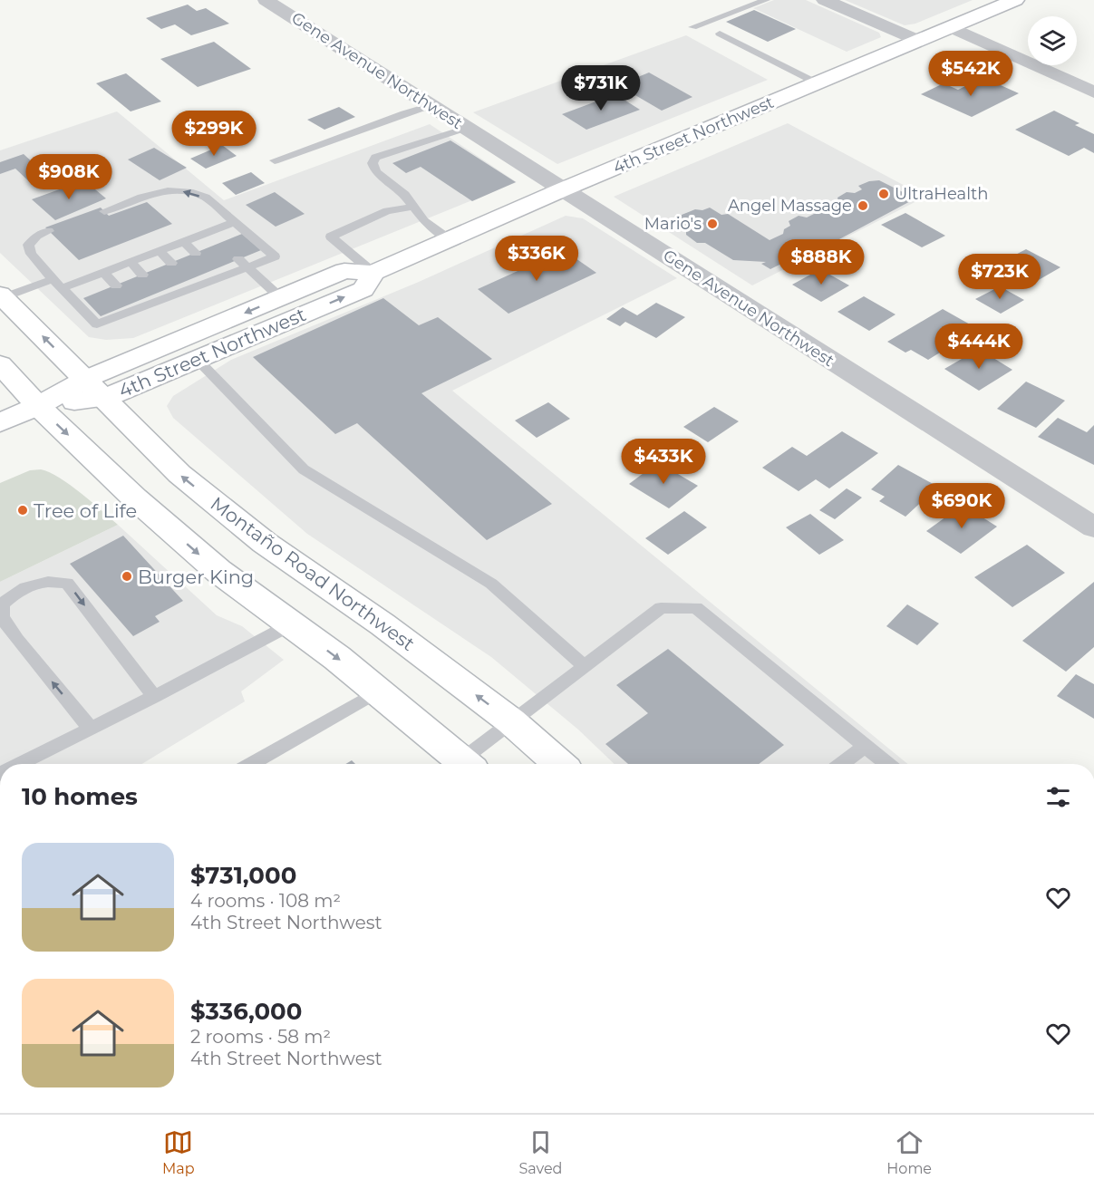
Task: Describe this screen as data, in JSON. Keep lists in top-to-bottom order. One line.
{"streets":{"main road":["4th Street Northwest","Montaño Road Northwest"],"street":["Gene Avenue Northwest"]},"crossings":[["Gene Avenue Northwest","4th Street Northwest"],["4th Street Northwest","Montaño Road Northwest"]],"places":["UltraHealth","Angel Massage","Mario's","Tree of Life","Burger King"],"page":{"price":["$542K","$731K","$299K","$908K","$336K","$888K","$723K","$444K","$433K","$690K"],"heading":"10 homes","list":[{"name":"$731,000","note":"4 rooms · 108 m² · 4th Street Northwest"},{"name":"$336,000","note":"2 rooms · 58 m² · 4th Street Northwest"}],"tabs":["Map","Saved","Home"]}}
